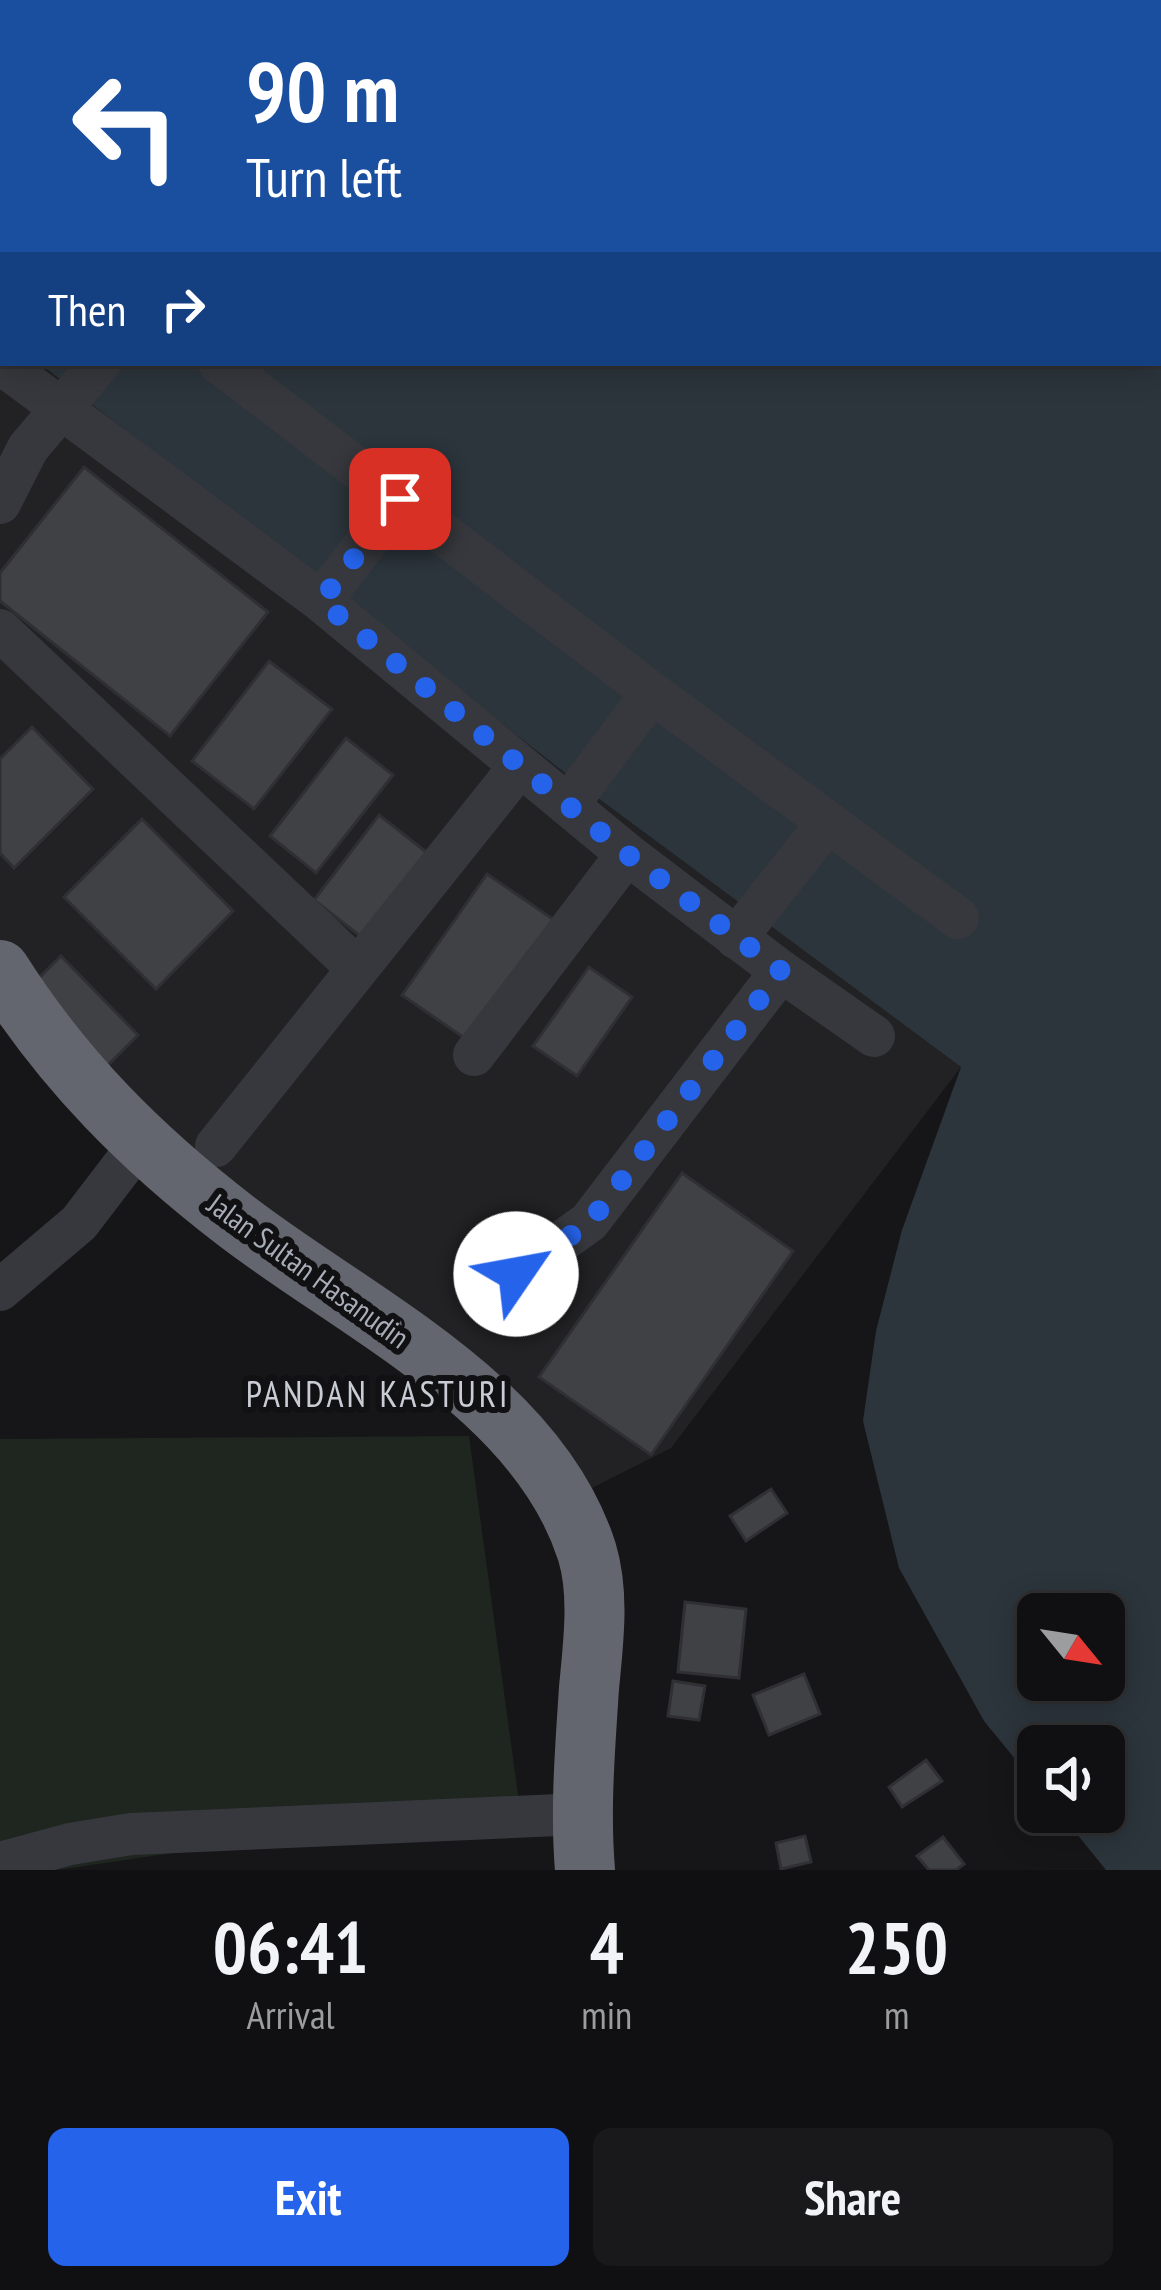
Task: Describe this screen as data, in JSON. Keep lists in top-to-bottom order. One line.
{"streets":{"highway":["Jalan Sultan Hasanudin"]},"districts":["PANDAN KASTURI"],"north":"bottom right","page":{"turn":["90 m","Turn left"],"then":"Then","eta":["06:41","Arrival","4","min","250","m"],"buttons":["Exit","Share"]}}
